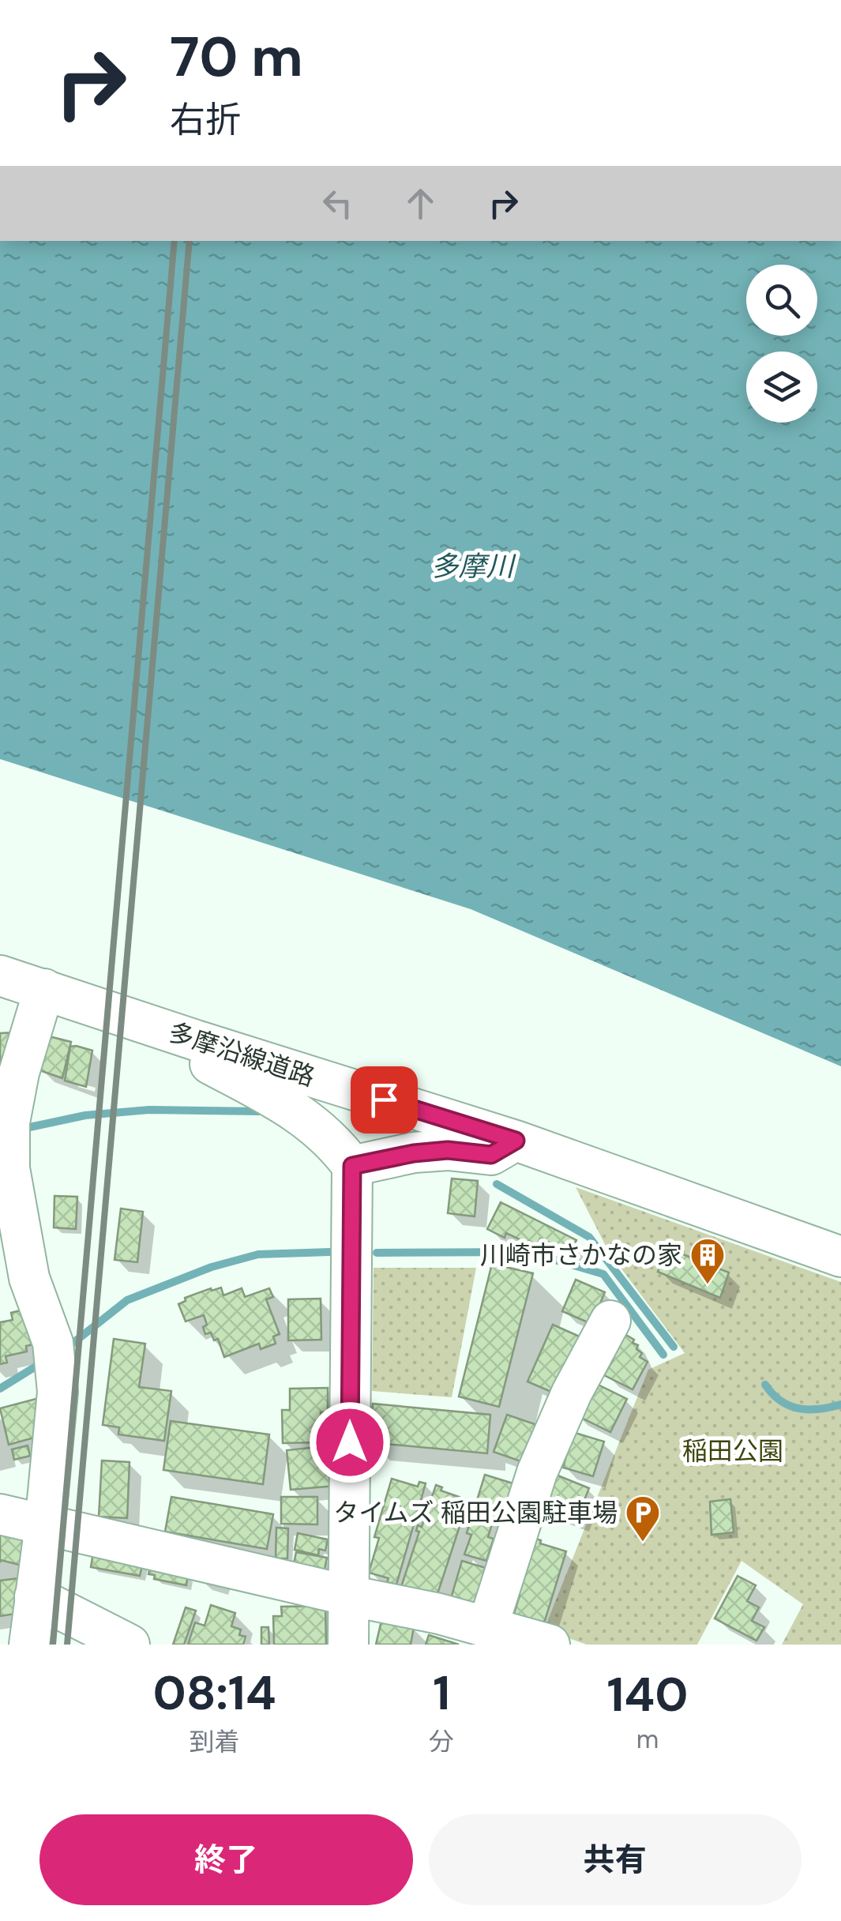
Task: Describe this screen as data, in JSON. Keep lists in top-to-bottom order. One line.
{"streets":{"street":["多摩沿線道路"]},"water":["多摩川"],"parks":["稲田公園"],"places":{"building":["川崎市さかなの家"],"parking":["タイムズ 稲田公園駐車場"]},"page":{"turn":["70 m","右折"],"eta":["08:14","到着","1","分","140","m"],"buttons":["終了","共有"]}}
